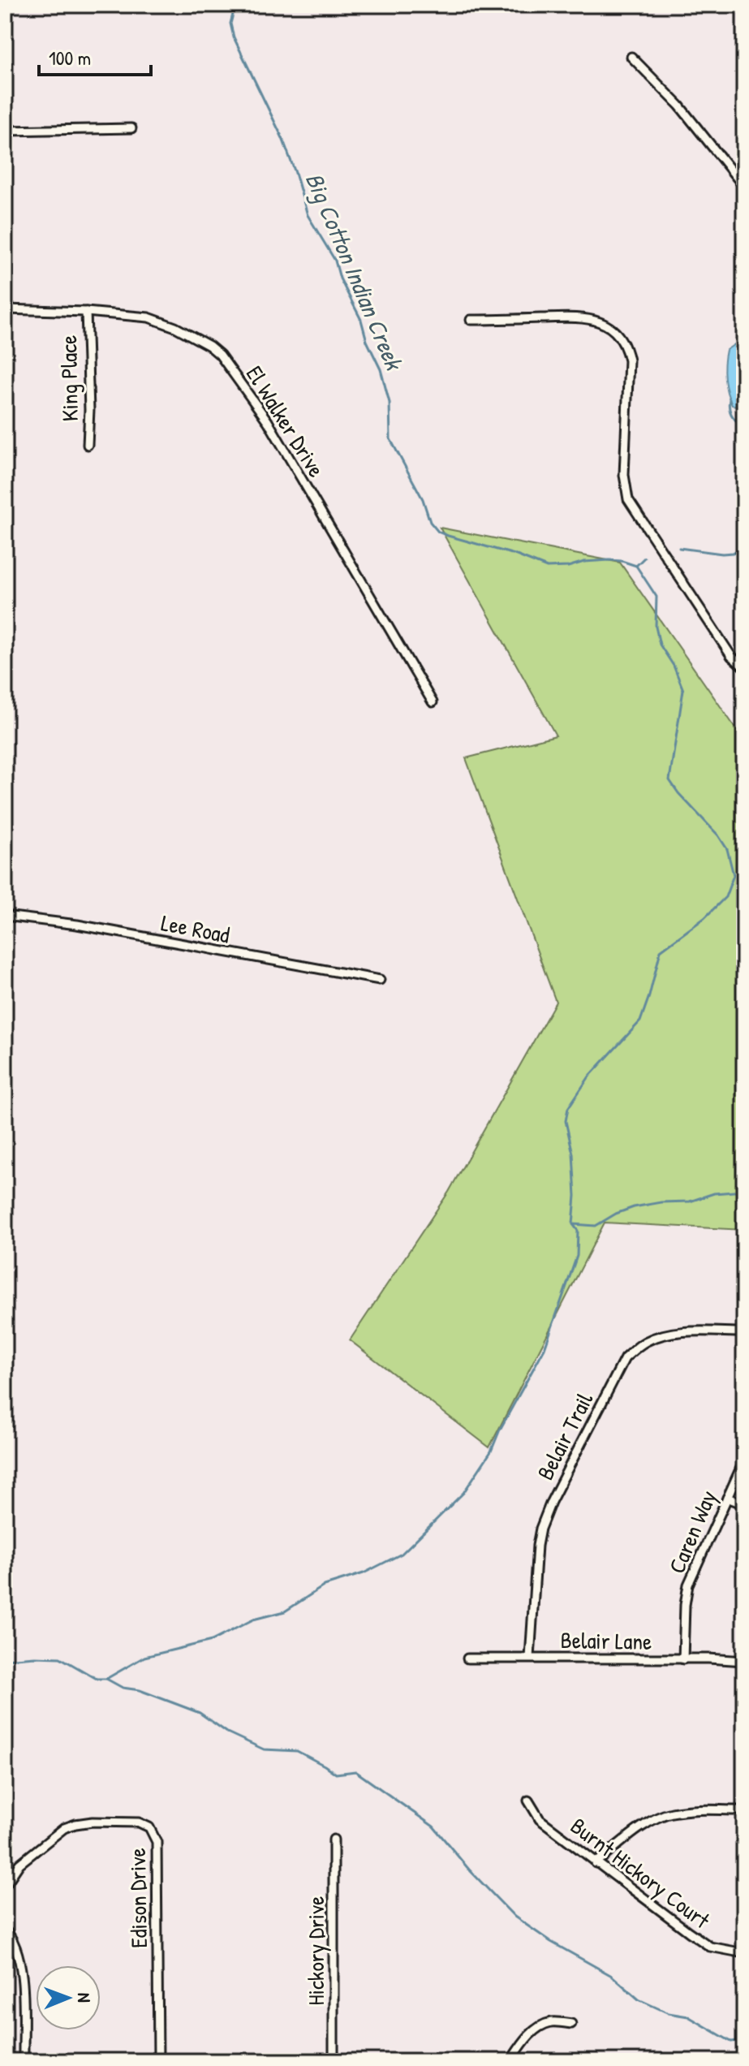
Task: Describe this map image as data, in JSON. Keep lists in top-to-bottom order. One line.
{"streets":{"street":["King Place","El Walker Drive","Lee Road","Belair Trail","Caren Way","Belair Lane","Burnt Hickory Court","Edison Drive","Hickory Drive"]},"crossings":[["King Place","El Walker Drive"],["Belair Trail","Belair Lane"],["Caren Way","Belair Lane"]],"water":["Big Cotton Indian Creek"],"scale_bar":"100 m","north":"right"}
